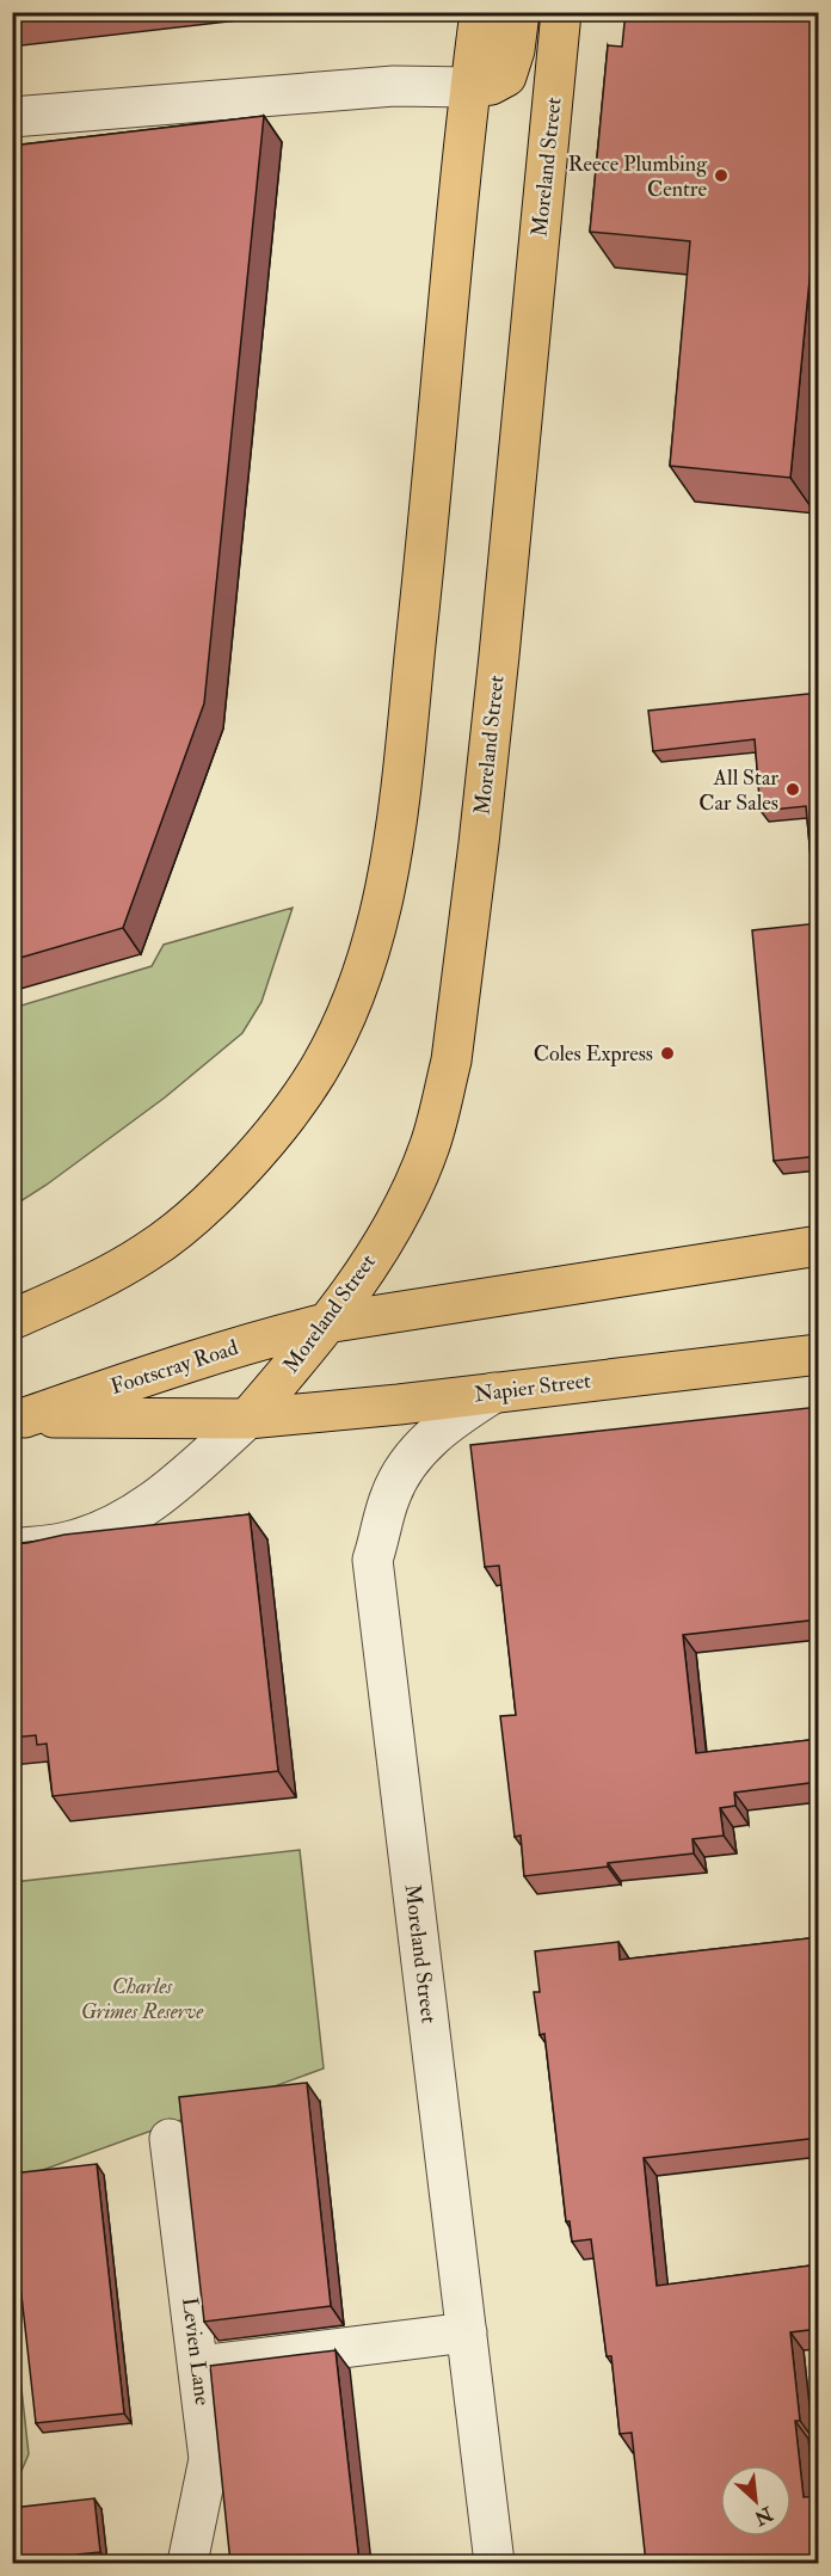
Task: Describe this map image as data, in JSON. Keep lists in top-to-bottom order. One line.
{"streets":{"main road":["Moreland Street","Footscray Road","Napier Street"],"street":["Levien Lane"]},"crossings":[["Moreland Street","Footscray Road"],["Moreland Street","Napier Street"],["Footscray Road","Napier Street"]],"parks":["Charles Grimes Reserve"],"places":["Reece Plumbing Centre","All Star Car Sales","Coles Express"],"north":"bottom right"}
